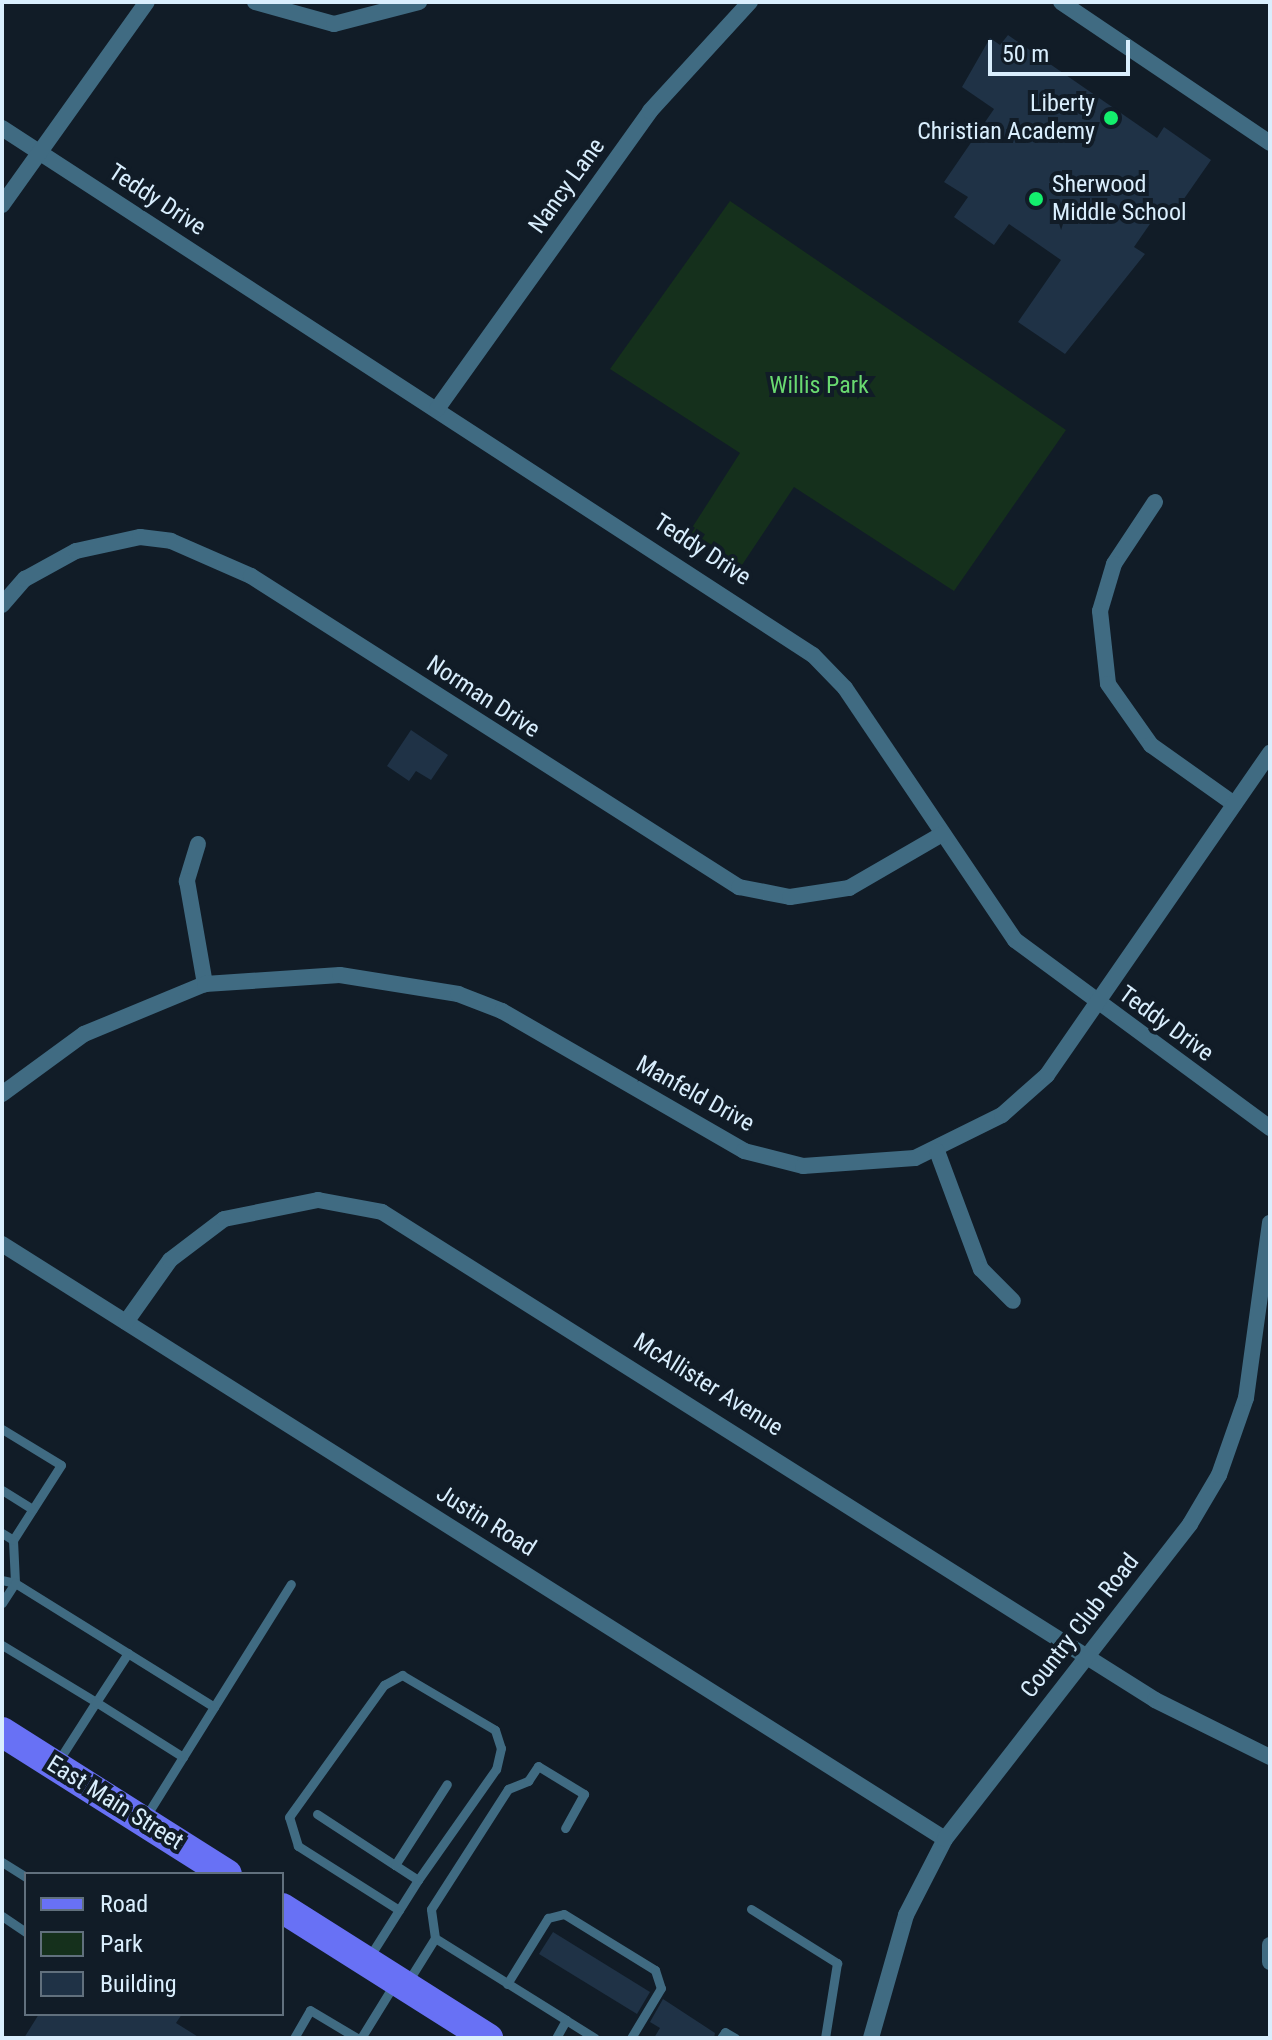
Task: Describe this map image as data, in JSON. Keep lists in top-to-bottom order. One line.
{"streets":{"main road":["East Main Street"],"street":["Nancy Lane","Teddy Drive","Norman Drive","Manfeld Drive","McAllister Avenue","Justin Road","Country Club Road"]},"crossings":[["Nancy Lane","Teddy Drive"],["Teddy Drive","Norman Drive"],["Teddy Drive","Manfeld Drive"],["McAllister Avenue","Justin Road"],["McAllister Avenue","Country Club Road"],["Justin Road","Country Club Road"]],"parks":["Willis Park"],"places":["Liberty Christian Academy","Sherwood Middle School"],"legend":["Road","Park","Building"],"scale_bar":"50 m"}
